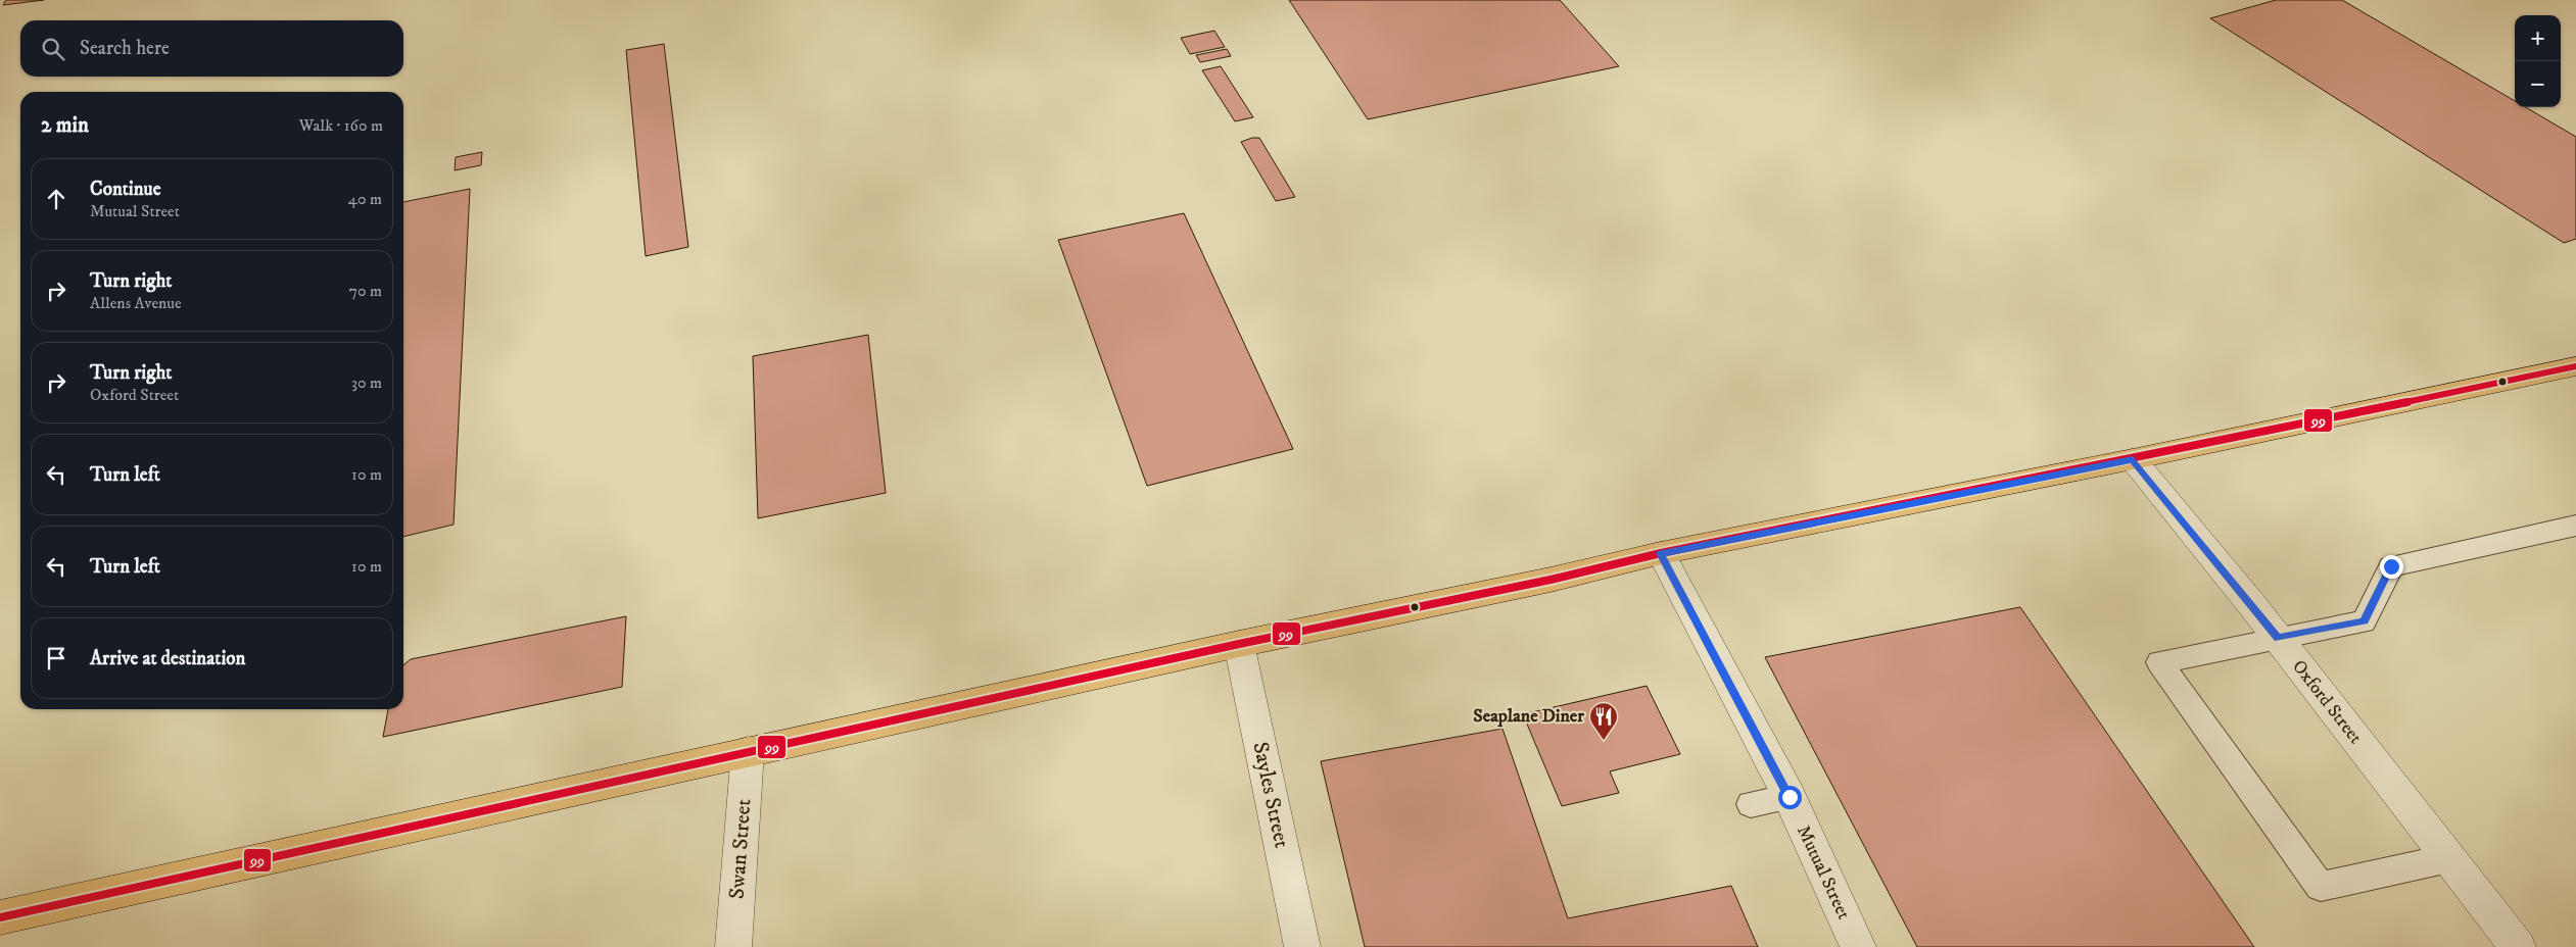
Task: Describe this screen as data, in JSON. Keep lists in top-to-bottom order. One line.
{"streets":{"street":["Oxford Street","Sayles Street","Swan Street","Mutual Street"]},"places":{"restaurant":["Seaplane Diner"]},"lines":["transit line 99"],"page":{"map_buttons":["+","−"],"search":"Search here","heading":["2 min","Walk · 160 m"],"list":[["Continue","Mutual Street","40 m"],["Turn right","Allens Avenue","70 m"],["Turn right","Oxford Street","30 m"],["Turn left","10 m"],["Turn left","10 m"],"Arrive at destination"]}}
